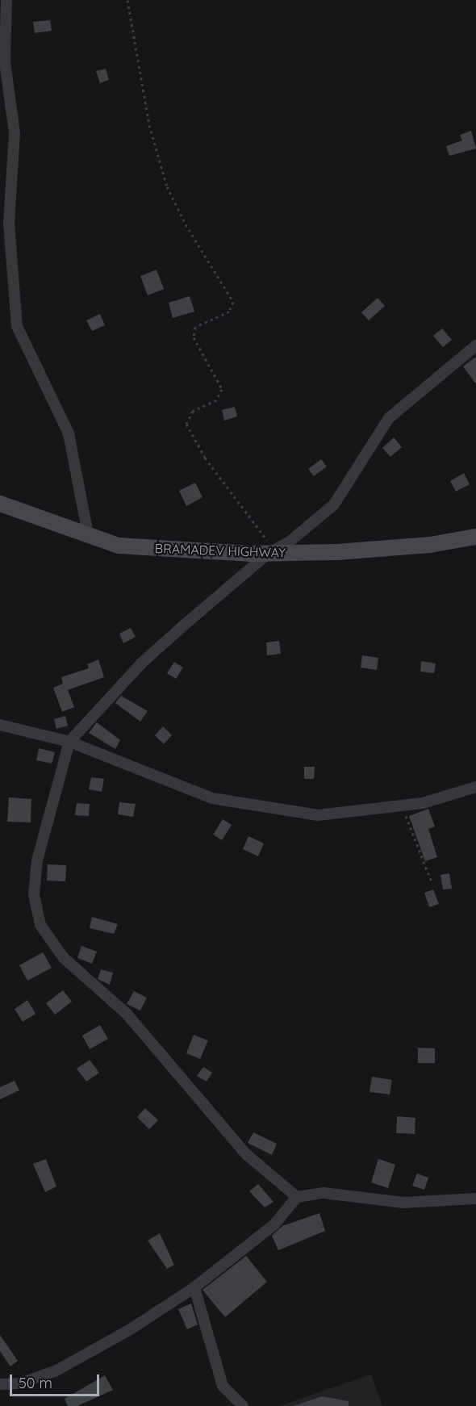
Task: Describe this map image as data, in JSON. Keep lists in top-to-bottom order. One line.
{"streets":{"street":["BRAMADEV HIGHWAY"]},"scale_bar":"50 m"}
